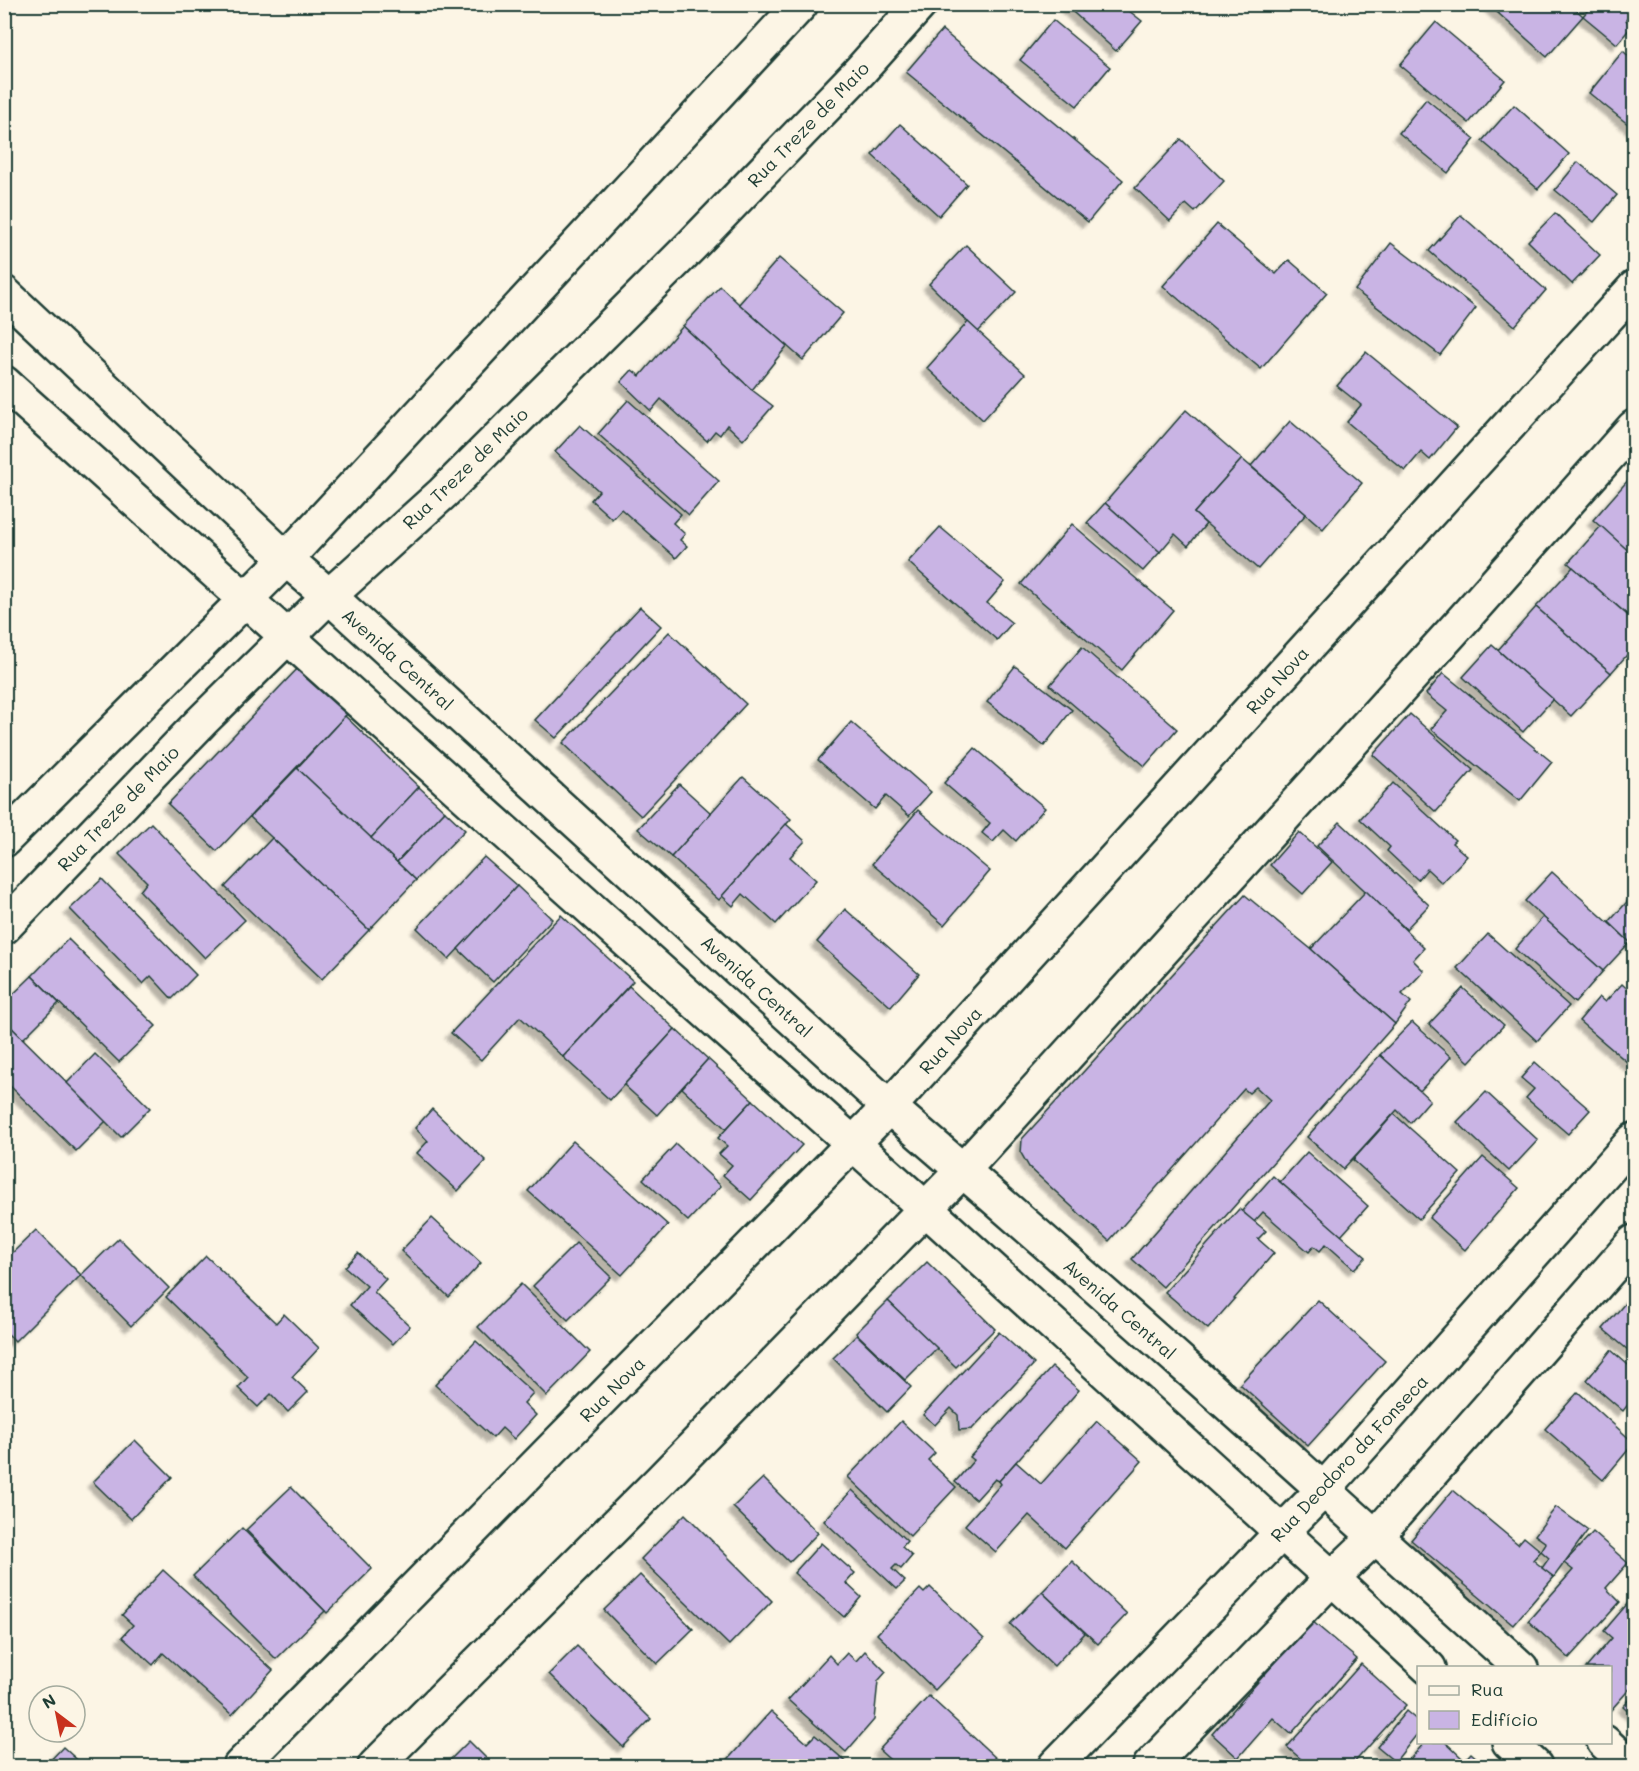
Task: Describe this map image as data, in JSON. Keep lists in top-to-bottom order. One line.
{"streets":{"street":["Rua Treze de Maio","Avenida Central","Rua Nova","Rua Deodoro da Fonseca"]},"crossings":[["Rua Treze de Maio","Avenida Central"],["Avenida Central","Rua Nova"],["Avenida Central","Rua Deodoro da Fonseca"]],"legend":["Rua","Edifício"],"north":"top left"}
